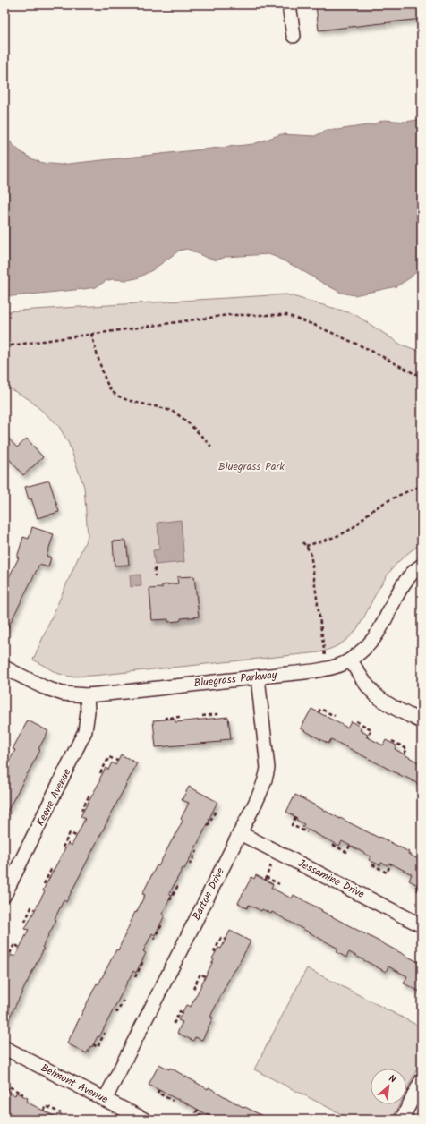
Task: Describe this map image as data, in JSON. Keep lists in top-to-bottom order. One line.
{"streets":{"street":["Bluegrass Parkway","Keene Avenue","Jessamine Drive","Barton Drive","Belmont Avenue"]},"crossings":[["Bluegrass Parkway","Keene Avenue"],["Bluegrass Parkway","Barton Drive"],["Jessamine Drive","Barton Drive"],["Barton Drive","Belmont Avenue"]],"parks":["Bluegrass Park"],"north":"top right"}
